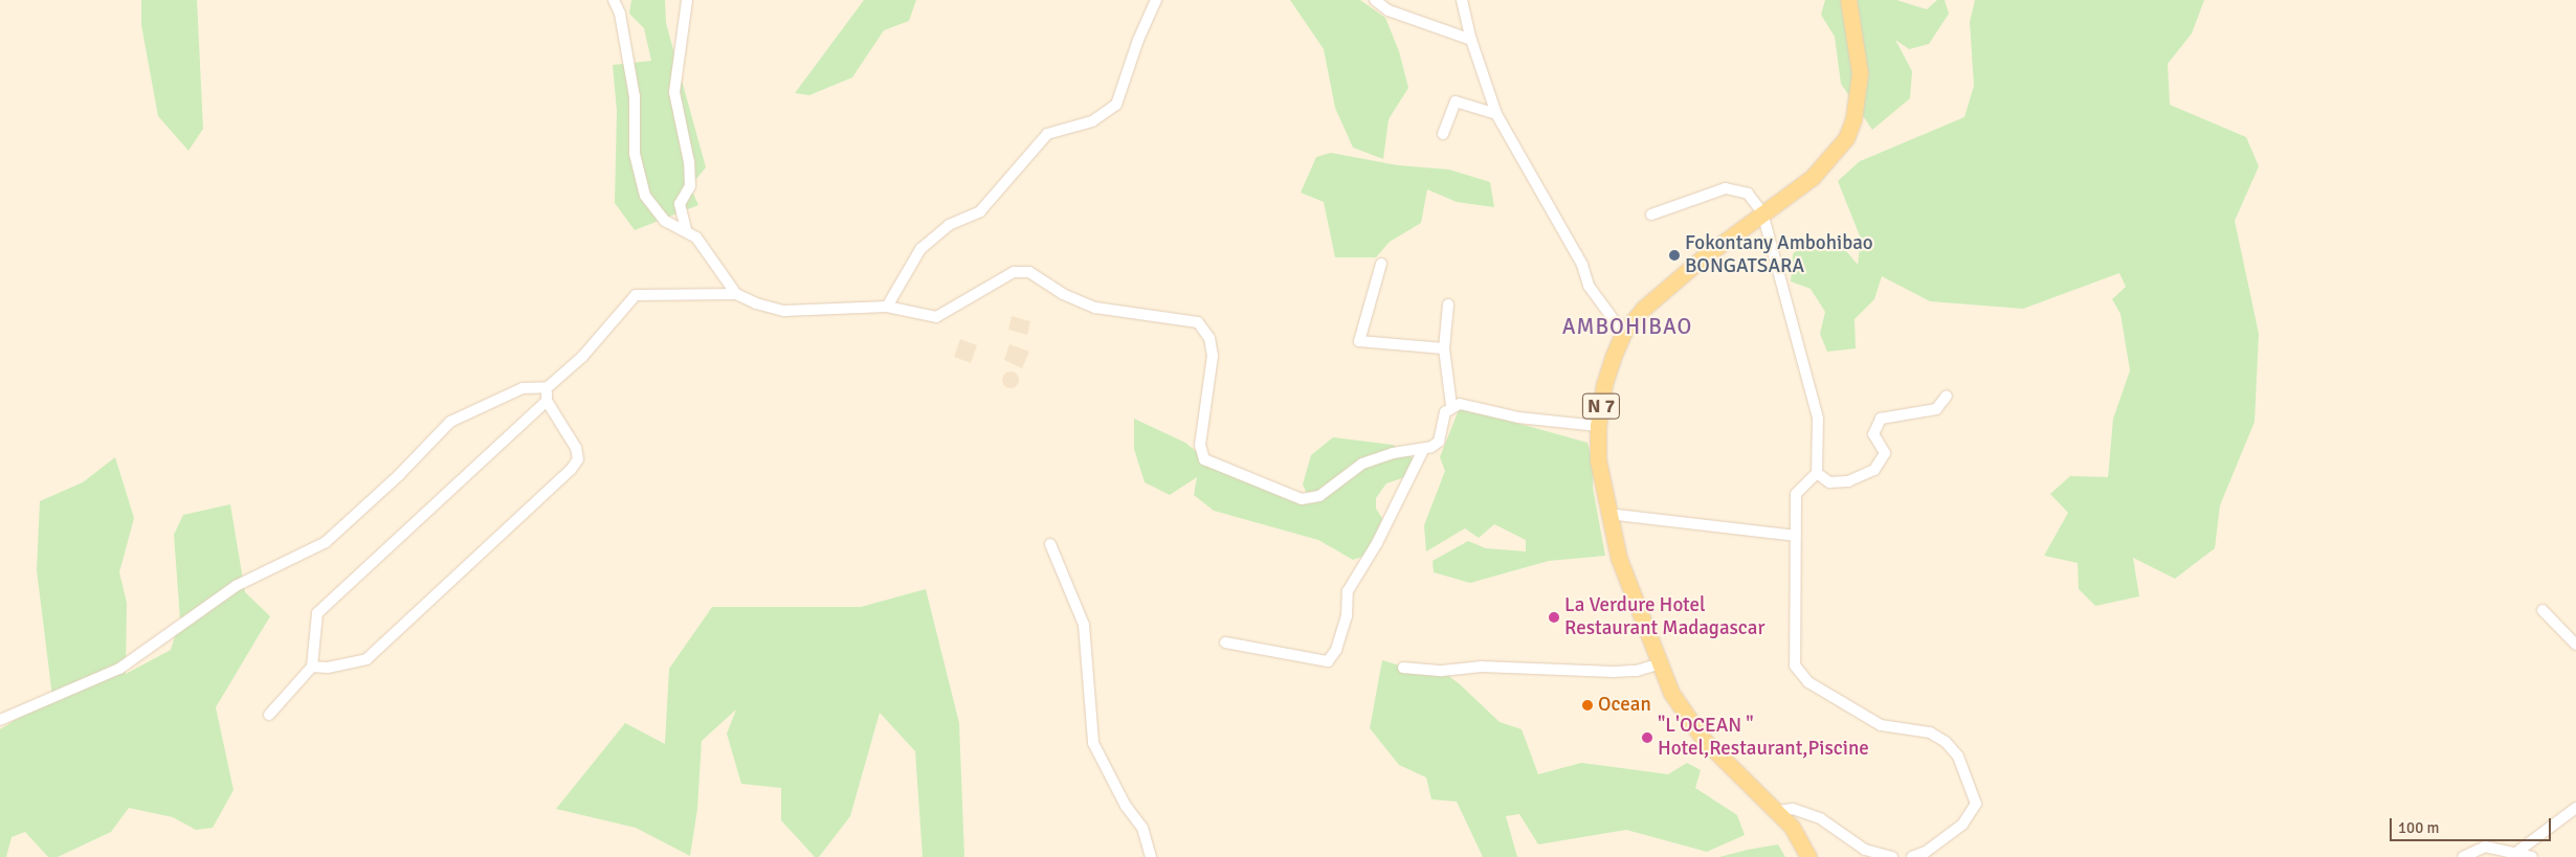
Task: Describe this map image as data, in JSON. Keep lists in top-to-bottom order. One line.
{"streets":{"main road":["N 7"]},"districts":["AMBOHIBAO"],"places":["Fokontany Ambohibao BONGATSARA","La Verdure Hotel Restaurant Madagascar","Ocean","\"L'OCEAN \" Hotel,Restaurant,Piscine"],"scale_bar":"100 m"}
